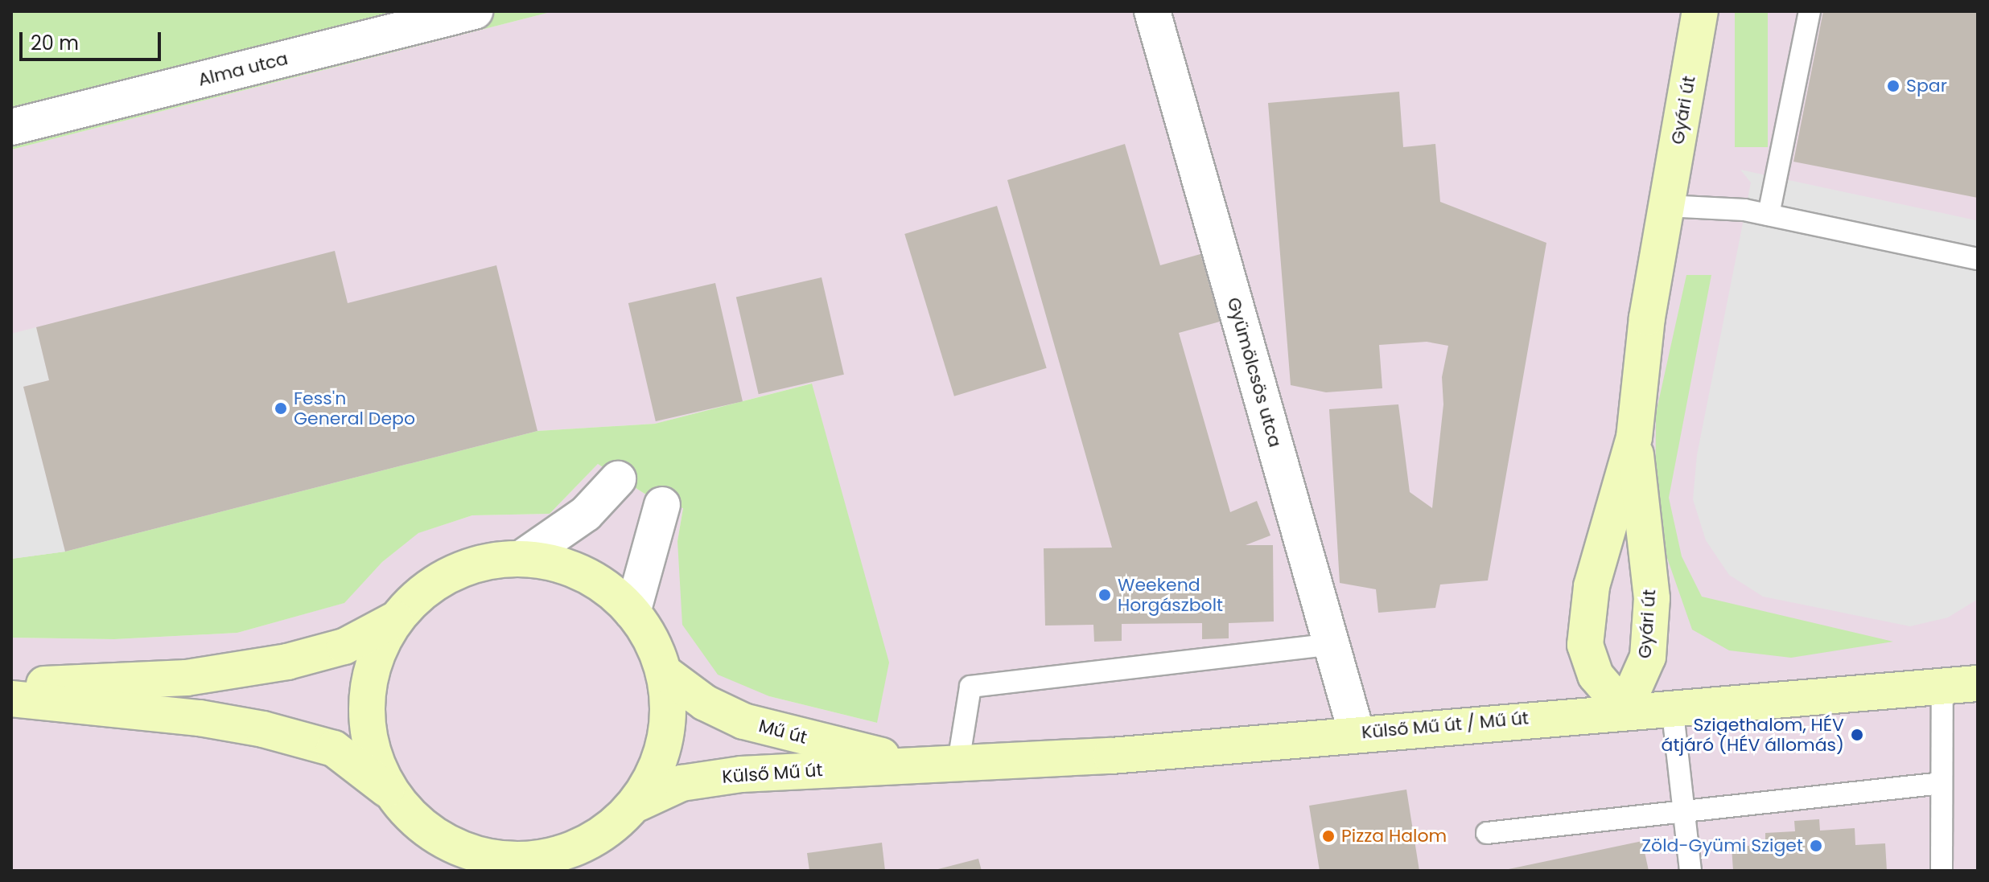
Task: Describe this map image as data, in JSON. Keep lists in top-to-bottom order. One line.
{"streets":{"street":["Alma utca","Gyári út","Gyümölcsös utca","Külső Mű út / Mű út","Mű út","Külső Mű út"]},"crossings":[["Gyári út","Külső Mű út / Mű út"],["Gyümölcsös utca","Külső Mű út / Mű út"],["Külső Mű út / Mű út","Mű út"],["Külső Mű út / Mű út","Külső Mű út"],["Mű út","Külső Mű út"]],"places":["Spar","Fess'n General Depo","Weekend Horgászbolt","Szigethalom, HÉV átjáró (HÉV állomás)","Pizza Halom","Zöld-Gyümi Sziget"],"scale_bar":"20 m"}
